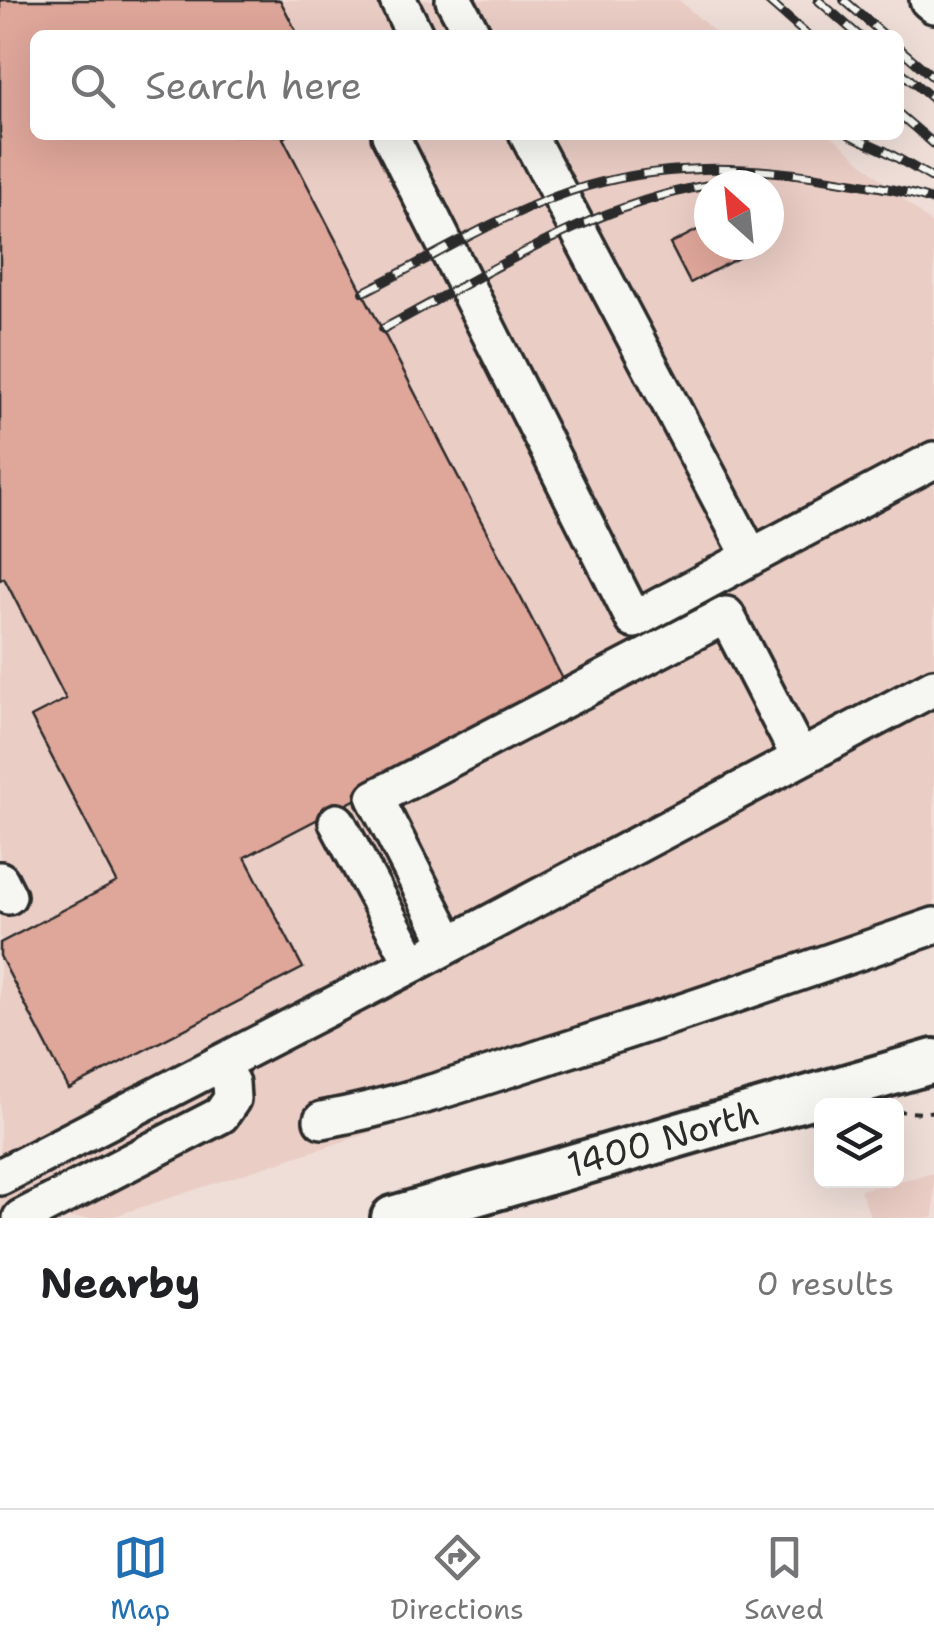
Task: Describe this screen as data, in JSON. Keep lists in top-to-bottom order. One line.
{"streets":{"main road":["1400 North"]},"north":"top left","page":{"search":"Search here","heading":["Nearby","0 results"],"nav":["Map","Directions","Saved"]}}
